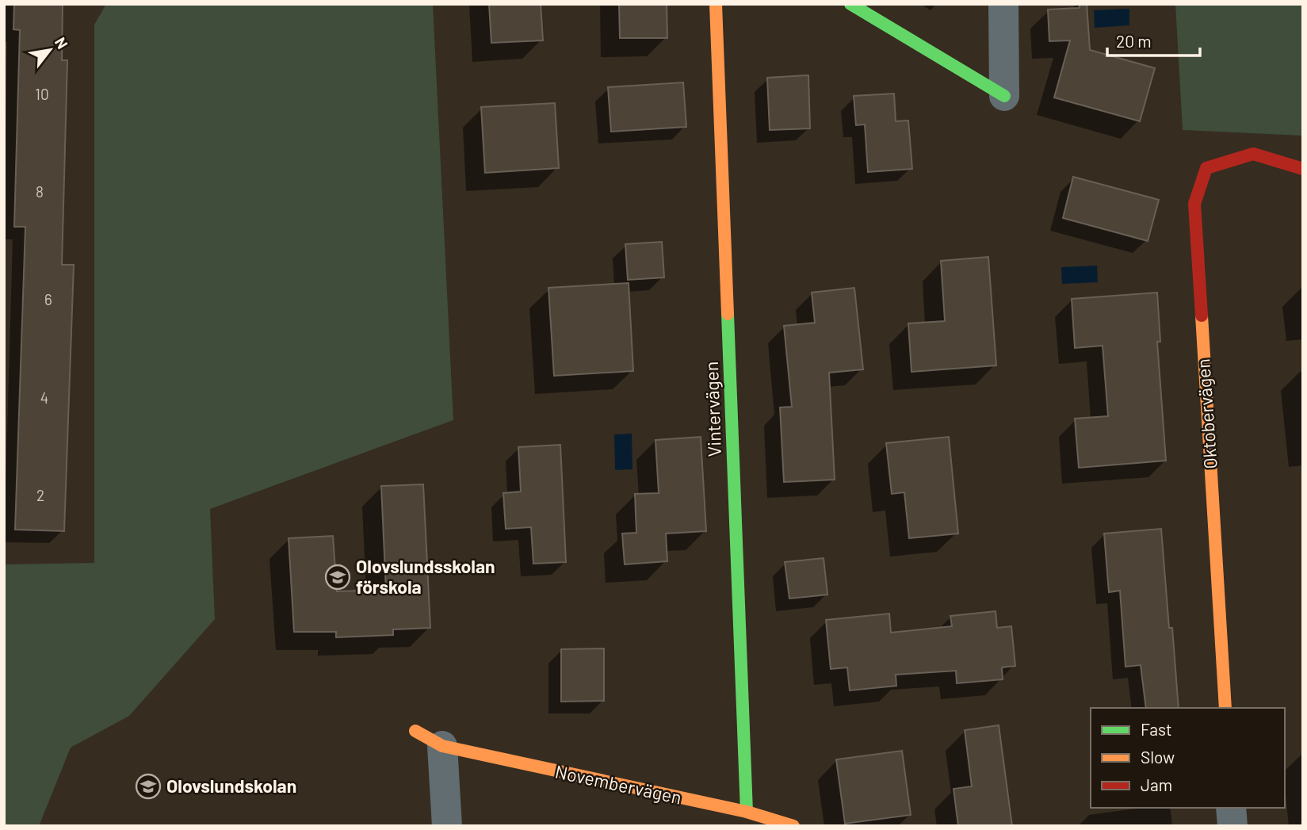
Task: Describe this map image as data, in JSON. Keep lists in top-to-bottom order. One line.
{"streets":{"street":["Vintervägen","Oktobervägen","Novembervägen"]},"crossings":[["Vintervägen","Novembervägen"]],"places":{"school or university":["Olovslundsskolan förskola","Olovslundskolan"]},"house_numbers":["10","8","6","4","2"],"legend":["Fast","Slow","Jam"],"scale_bar":"20 m","north":"top right"}
